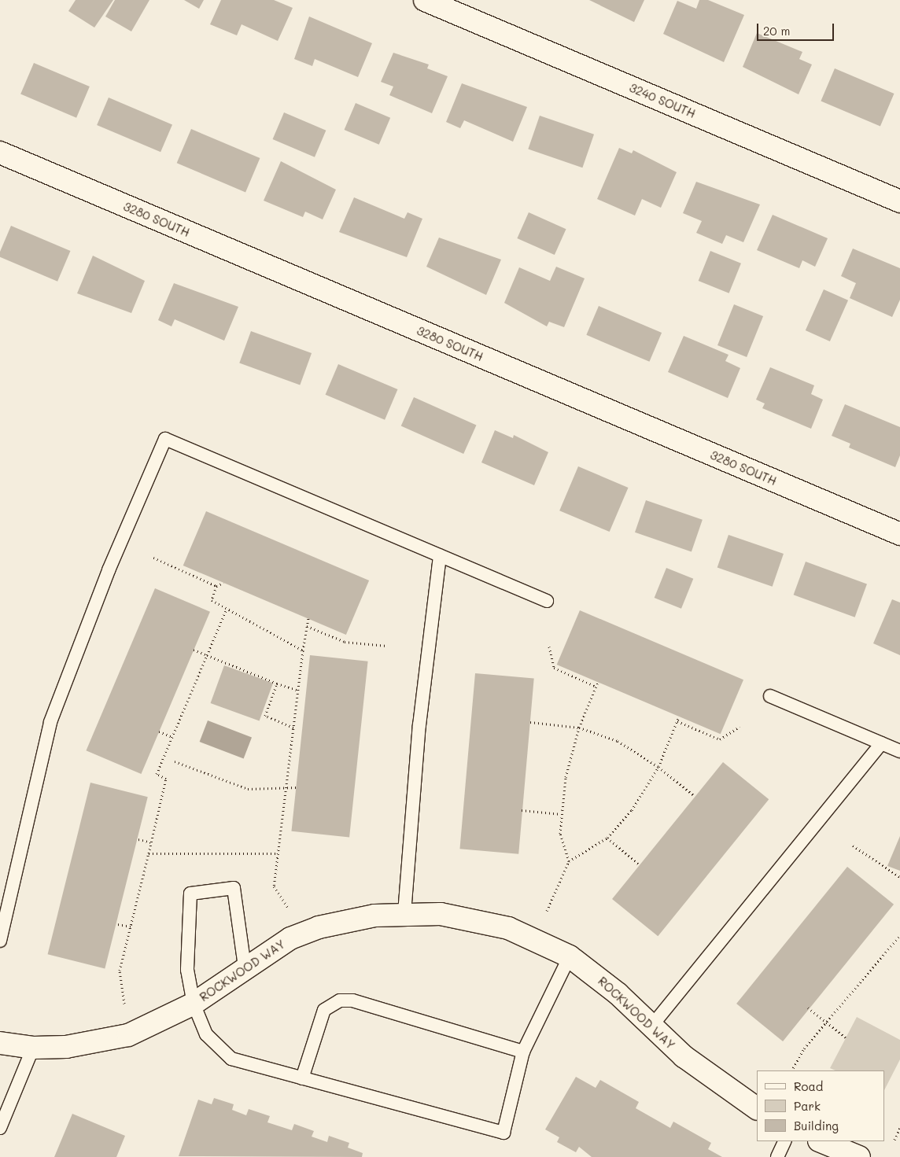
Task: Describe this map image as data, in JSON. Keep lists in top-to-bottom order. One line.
{"streets":{"street":["3240 SOUTH","3280 SOUTH","ROCKWOOD WAY"]},"legend":["Road","Park","Building"],"scale_bar":"20 m"}
